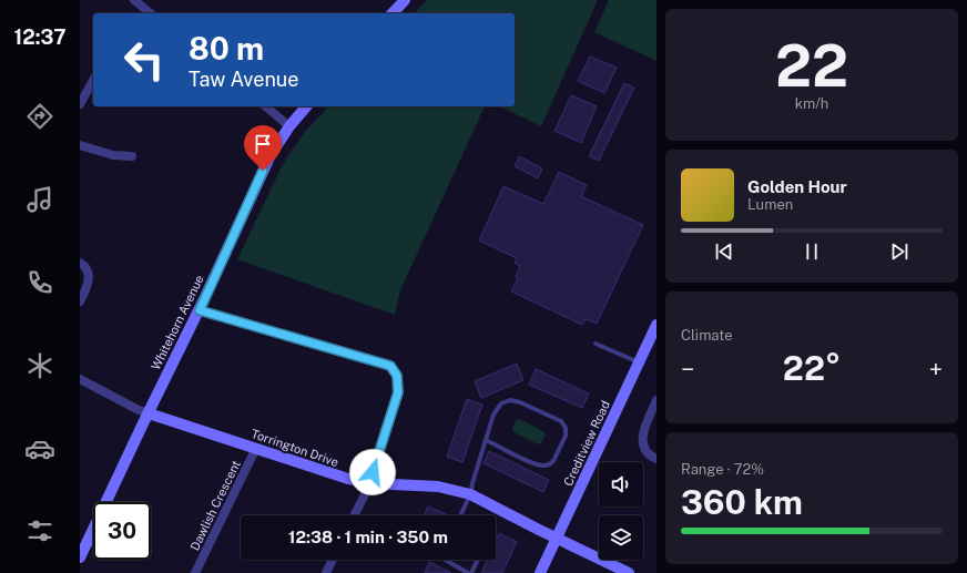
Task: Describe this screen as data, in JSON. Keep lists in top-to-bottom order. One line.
{"streets":{"street":["Whitehorn Avenue","Creditview Road","Torrington Drive","Dawlish Crescent"]},"crossings":[["Whitehorn Avenue","Torrington Drive"],["Creditview Road","Torrington Drive"],["Torrington Drive","Dawlish Crescent"]],"page":{"tabs":"12:37","tile":[["22","km/h"],"Climate",["Range · 72%","360 km"]],"turn":["80 m","Taw Avenue"],"song":["Golden Hour","Lumen"],"heat":["−","22°","+"],"limit":"30","trip":"12:38 · 1 min · 350 m"}}
